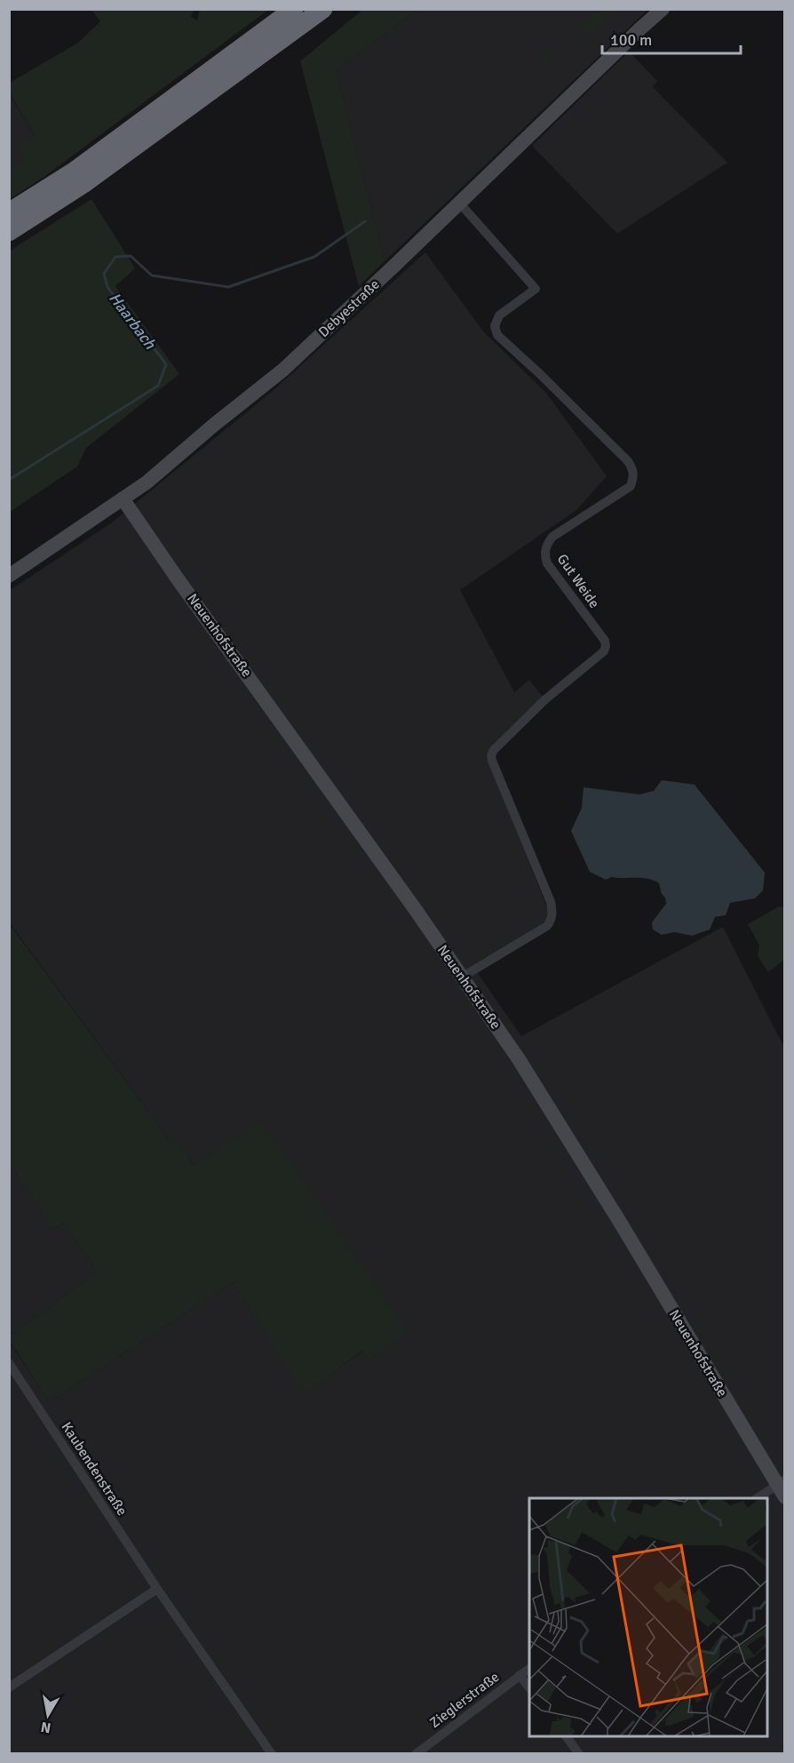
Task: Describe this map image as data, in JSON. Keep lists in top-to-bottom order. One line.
{"streets":{"street":["Debyestraße","Gut Weide","Neuenhofstraße","Kaubendenstraße","Zieglerstraße"]},"crossings":[["Debyestraße","Gut Weide"],["Debyestraße","Neuenhofstraße"],["Gut Weide","Neuenhofstraße"]],"water":["Haarbach"],"scale_bar":"100 m","north":"bottom"}
